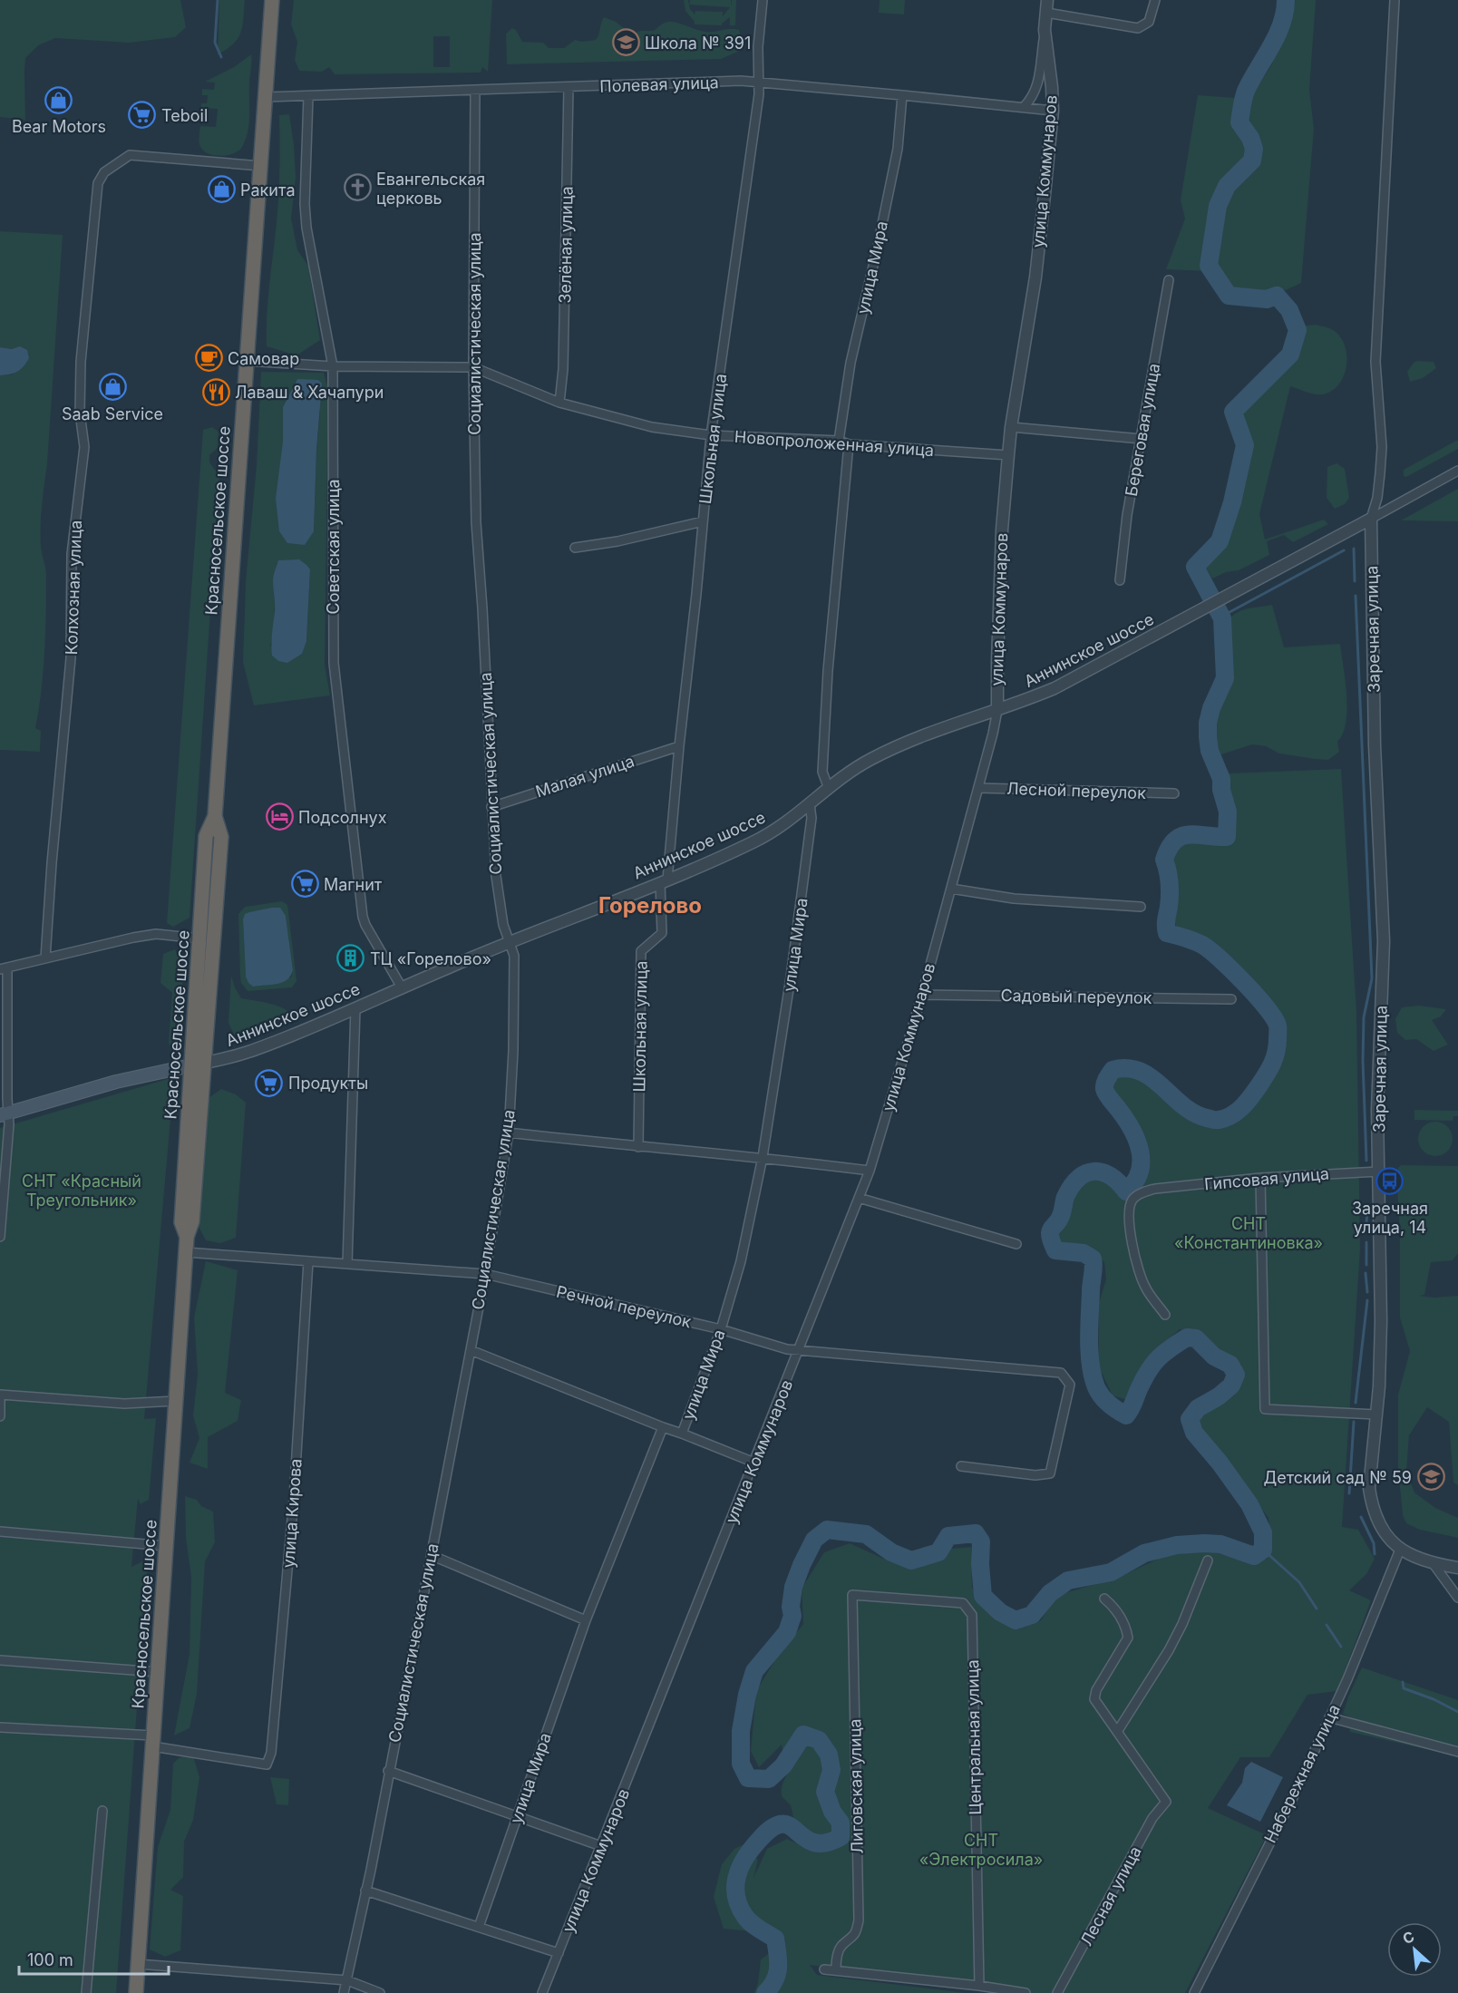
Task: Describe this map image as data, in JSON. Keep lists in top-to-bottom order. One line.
{"streets":{"highway":["Красносельское шоссе"],"main road":["Аннинское шоссе"],"street":["Полевая улица","улица Коммунаров","Зелёная улица","улица Мира","Социалистическая улица","Береговая улица","Школьная улица","Новопроложенная улица","Советская улица","Колхозная улица","Заречная улица","Малая улица","Лесной переулок","Садовый переулок","Гипсовая улица","Речной переулок","улица Кирова","Центральная улица","Набережная улица","Лиговская улица","Лесная улица"]},"crossings":[["Полевая улица","улица Коммунаров"],["Полевая улица","Зелёная улица"],["Полевая улица","улица Мира"],["Полевая улица","Социалистическая улица"],["Полевая улица","Школьная улица"],["Полевая улица","Красносельское шоссе"],["Полевая улица","Советская улица"],["улица Коммунаров","Новопроложенная улица"],["улица Коммунаров","Аннинское шоссе"],["улица Коммунаров","Лесной переулок"],["улица Коммунаров","Садовый переулок"],["улица Коммунаров","Речной переулок"],["Зелёная улица","Новопроложенная улица"],["улица Мира","Новопроложенная улица"],["улица Мира","Аннинское шоссе"],["улица Мира","Речной переулок"],["Социалистическая улица","Новопроложенная улица"],["Социалистическая улица","Аннинское шоссе"],["Социалистическая улица","Малая улица"],["Социалистическая улица","Речной переулок"],["Школьная улица","Новопроложенная улица"],["Школьная улица","Аннинское шоссе"],["Школьная улица","Малая улица"],["Новопроложенная улица","Красносельское шоссе"],["Новопроложенная улица","Советская улица"],["Красносельское шоссе","Колхозная улица"],["Красносельское шоссе","Аннинское шоссе"],["Красносельское шоссе","Речной переулок"],["Красносельское шоссе","улица Кирова"],["Советская улица","Аннинское шоссе"],["Заречная улица","Аннинское шоссе"],["Заречная улица","Гипсовая улица"],["Заречная улица","Набережная улица"],["Речной переулок","улица Кирова"],["Центральная улица","Лиговская улица"]],"districts":["Горелово"],"parks":["СНТ «Красный Треугольник»","СНТ «Константиновка»","СНТ «Электросила»"],"places":{"school or university":["Школа № 391","Детский сад № 59"],"shop":["Bear Motors","Ракита","Saab Service"],"supermarket":["Teboil","Магнит","Продукты"],"church":["Евангельская церковь"],"cafe":["Самовар"],"restaurant":["Лаваш & Хачапури"],"hotel":["Подсолнух"],"building":["ТЦ «Горелово»"],"bus stop":["Заречная улица, 14"]},"scale_bar":"100 m","north":"top left"}
